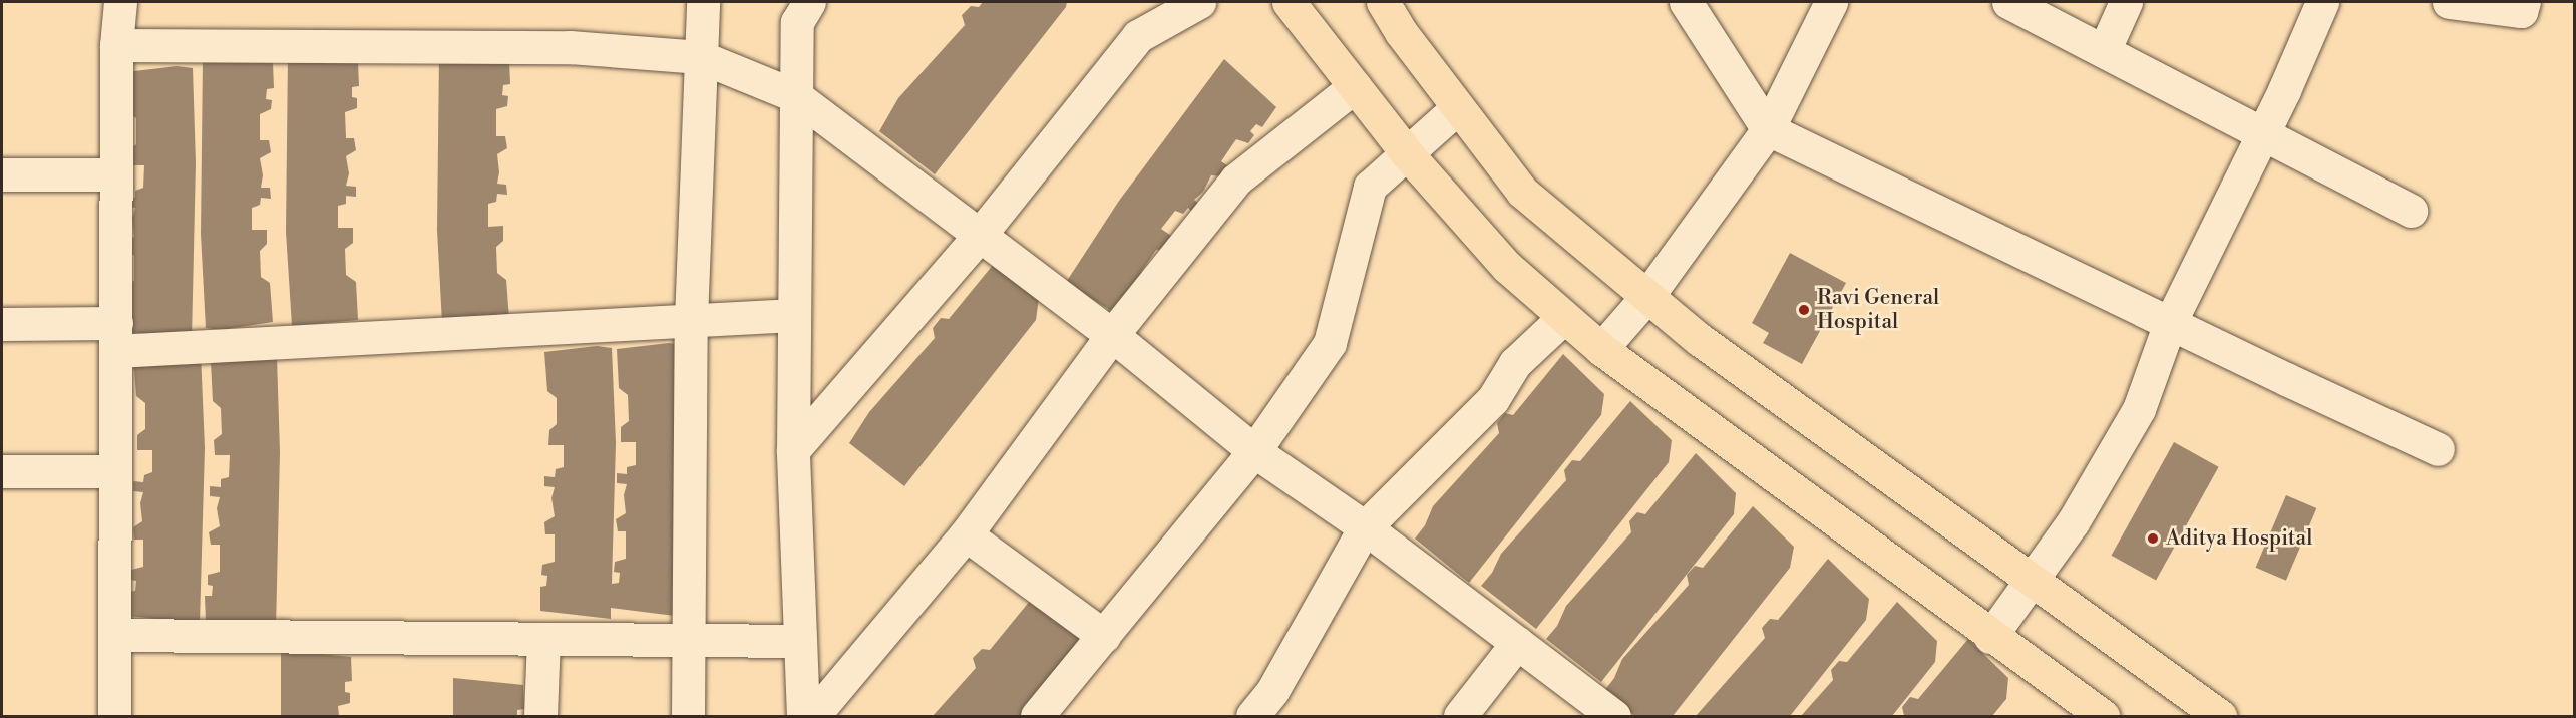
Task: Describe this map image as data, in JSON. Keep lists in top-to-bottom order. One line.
{"places":["Ravi General Hospital","Aditya Hospital"]}
